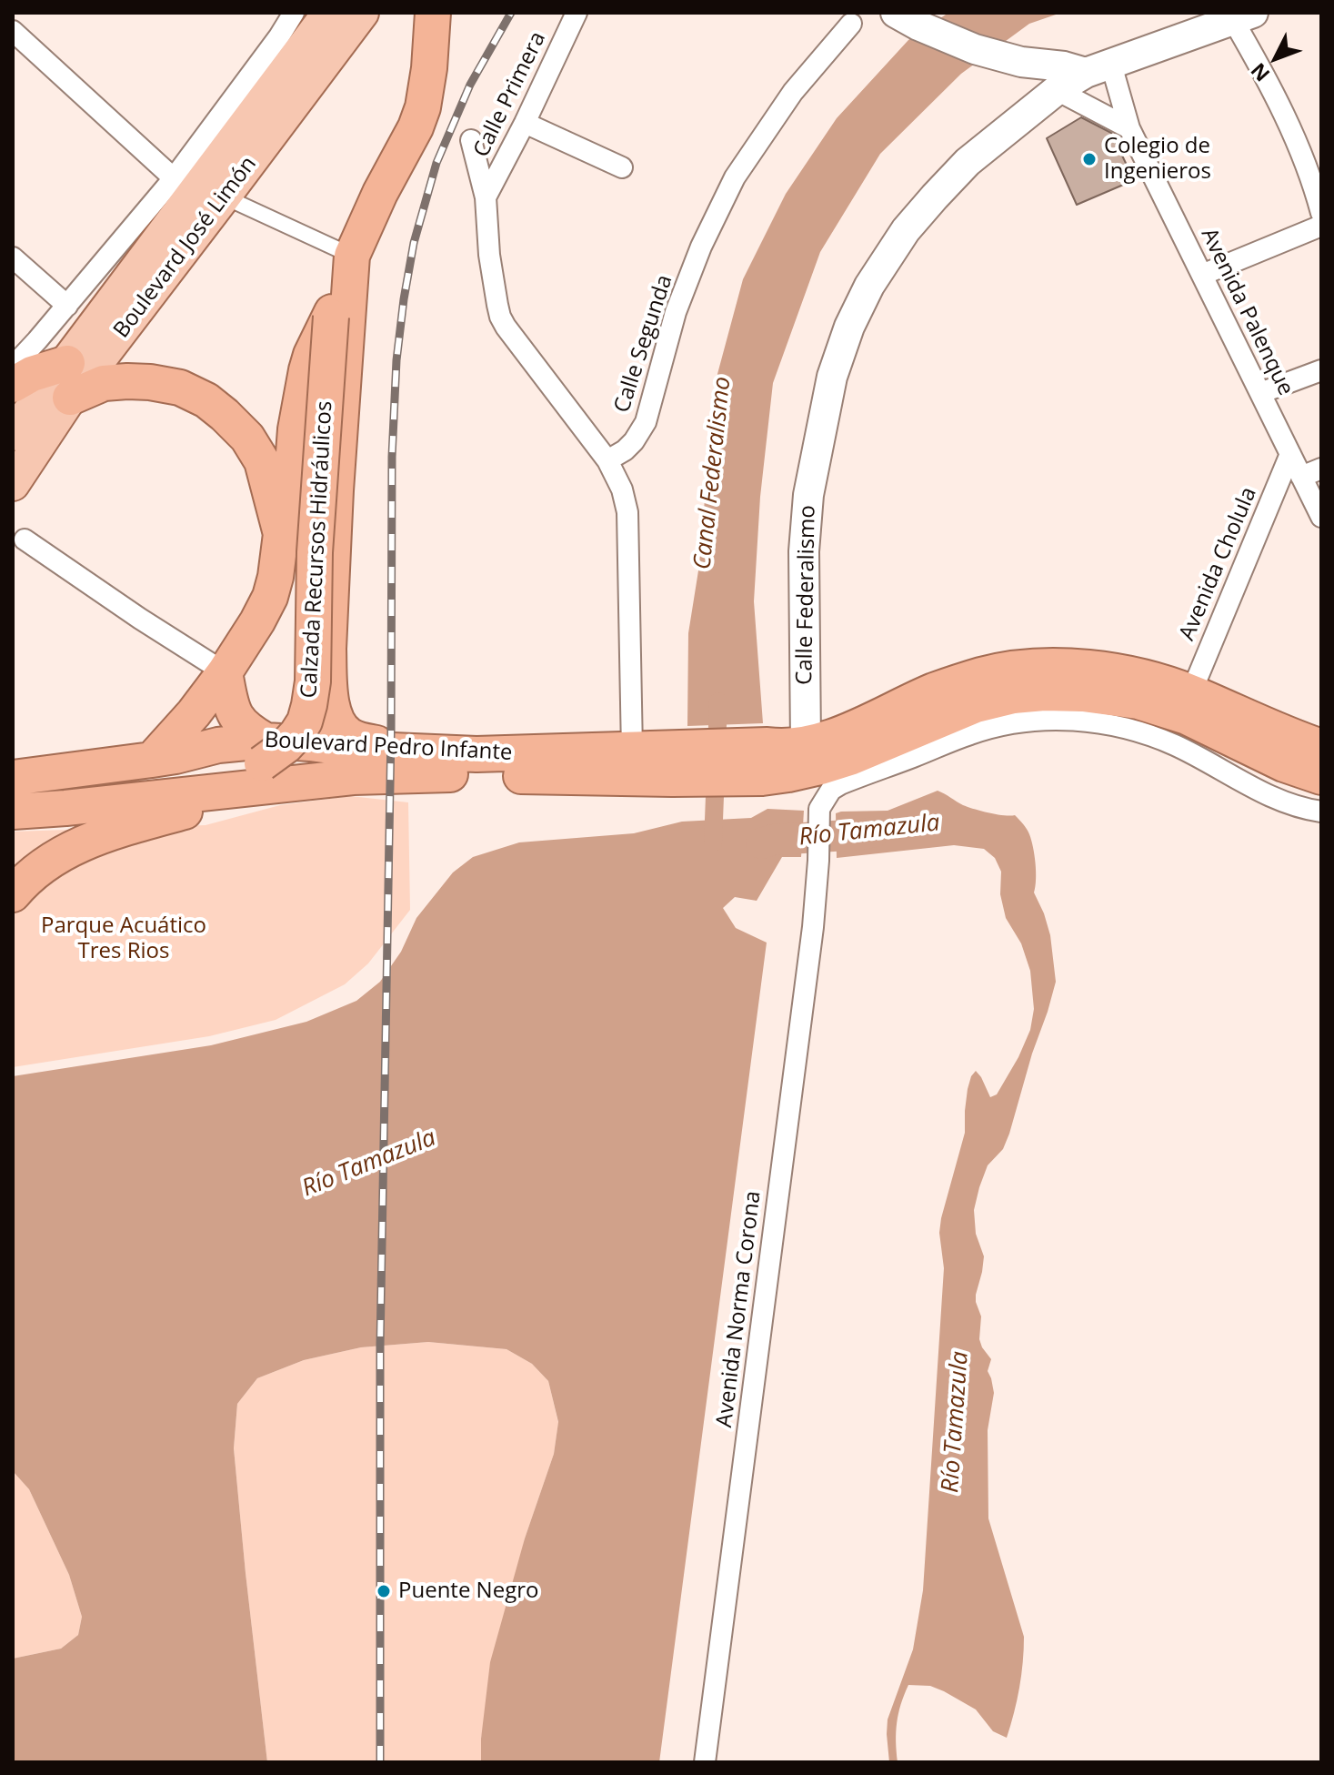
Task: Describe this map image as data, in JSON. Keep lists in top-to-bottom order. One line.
{"streets":{"highway":["Calzada Recursos Hidráulicos","Boulevard Pedro Infante"],"main road":["Boulevard José Limón","Calle Federalismo"],"street":["Calle Primera","Avenida Palenque","Calle Segunda","Avenida Cholula","Avenida Norma Corona"]},"crossings":[["Avenida Palenque","Avenida Cholula"],["Avenida Palenque","Calle Federalismo"],["Calzada Recursos Hidráulicos","Boulevard Pedro Infante"]],"water":["Canal Federalismo","Río Tamazula"],"parks":["Parque Acuático Tres Rios"],"places":["Colegio de Ingenieros","Puente Negro"],"north":"bottom left"}
